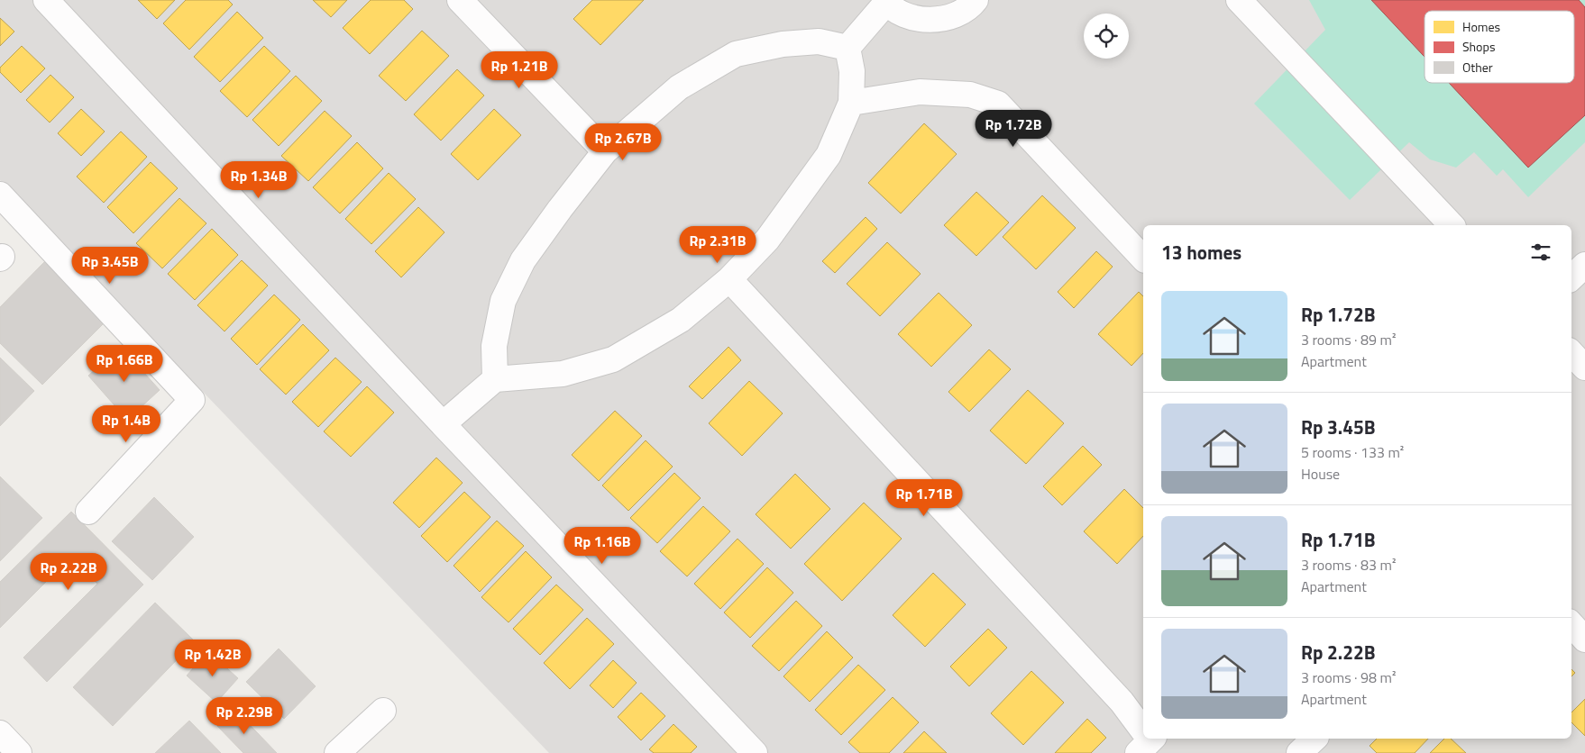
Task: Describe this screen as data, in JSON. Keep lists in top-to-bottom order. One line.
{"legend":["Homes","Shops","Other"],"page":{"price":["Rp 1.21B","Rp 1.72B","Rp 2.67B","Rp 1.34B","Rp 2.31B","Rp 3.45B","Rp 1.66B","Rp 1.4B","Rp 1.71B","Rp 1.16B","Rp 2.22B","Rp 1.42B","Rp 2.29B"],"heading":"13 homes","list":[{"name":"Rp 1.72B","note":"3 rooms · 89 m² · Apartment"},{"name":"Rp 3.45B","note":"5 rooms · 133 m² · House"},{"name":"Rp 1.71B","note":"3 rooms · 83 m² · Apartment"},{"name":"Rp 2.22B","note":"3 rooms · 98 m² · Apartment"}]}}
